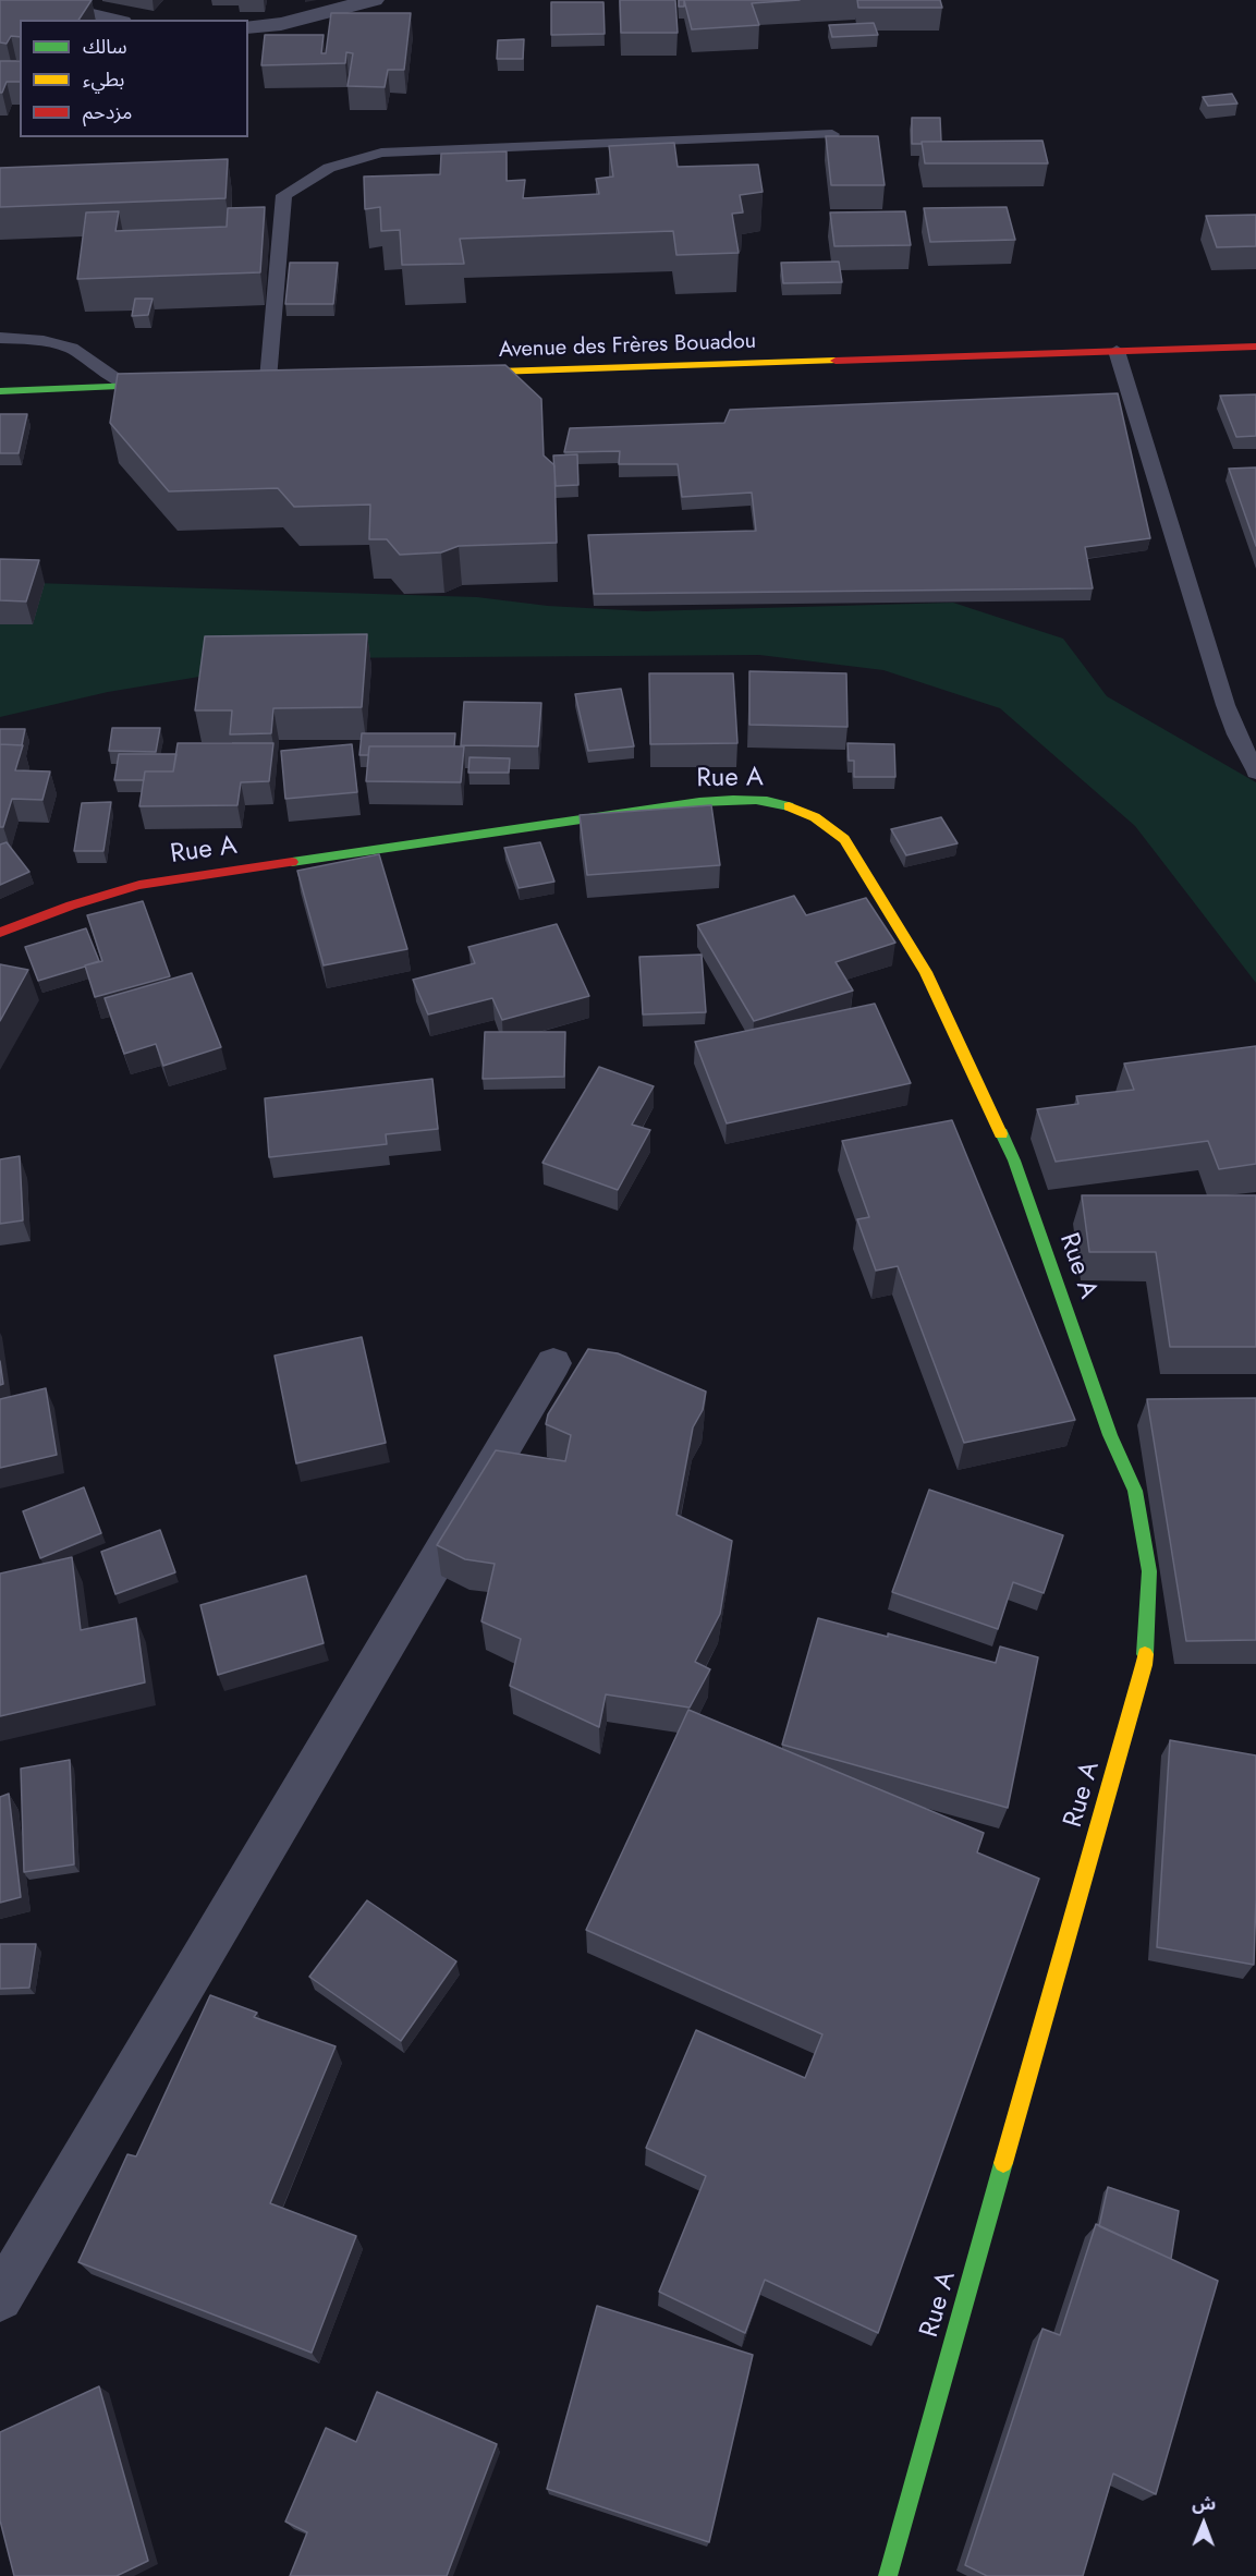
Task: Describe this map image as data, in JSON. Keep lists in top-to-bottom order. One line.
{"streets":{"street":["Avenue des Frères Bouadou","Rue A"]},"legend":["سالك","بطيء","مزدحم"],"north":"top"}
